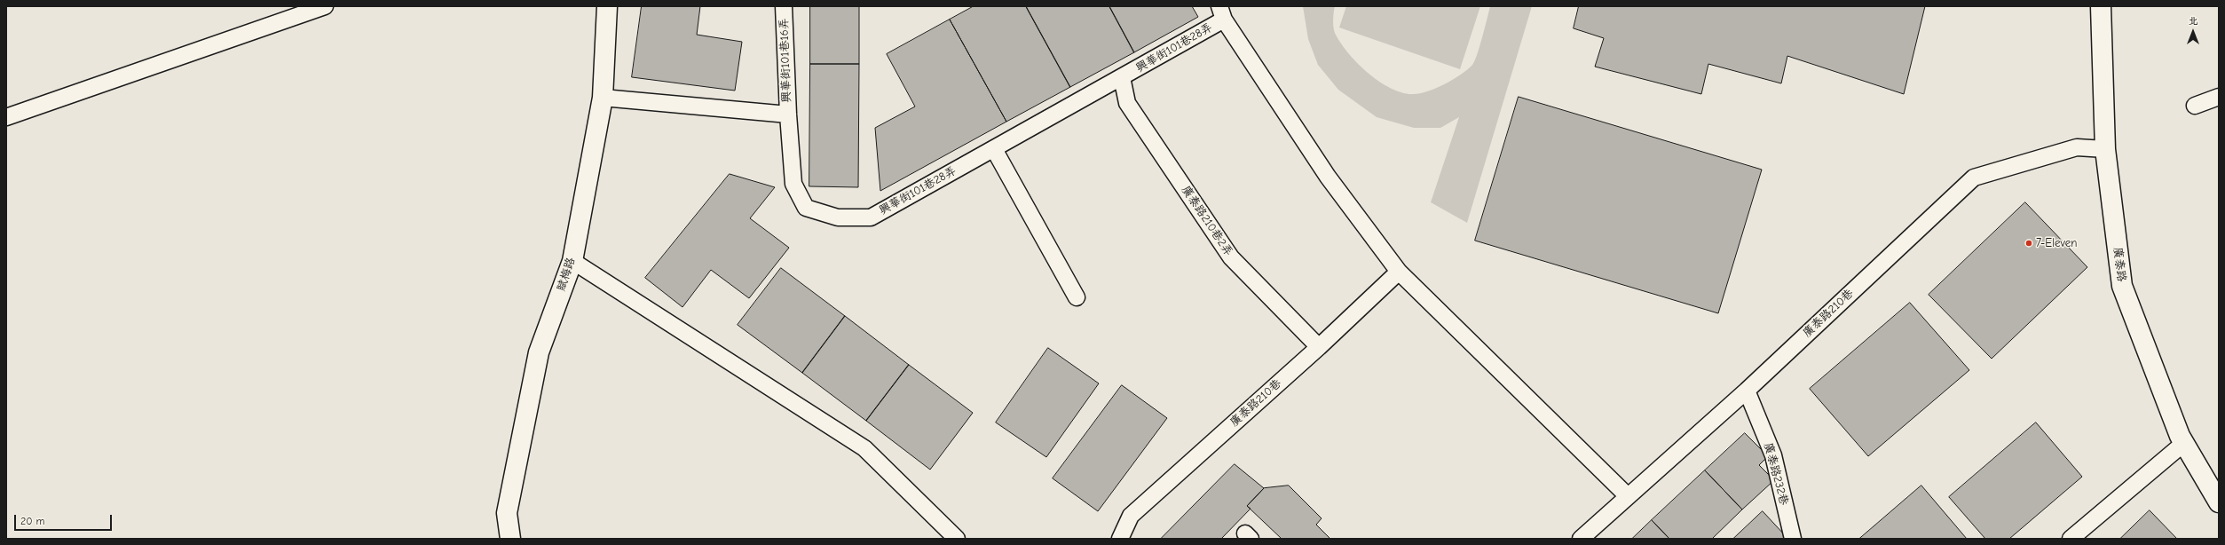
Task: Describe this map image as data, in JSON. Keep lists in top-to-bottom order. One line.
{"streets":{"street":["廣泰路","賦梅路"],"lane":["興華街101巷28弄","興華街101巷16弄","廣泰路210巷2弄","廣泰路210巷","廣泰路232巷"]},"crossings":[["興華街101巷28弄","興華街101巷16弄"],["興華街101巷28弄","廣泰路210巷2弄"],["廣泰路210巷2弄","廣泰路210巷"],["廣泰路","廣泰路210巷"],["廣泰路210巷","廣泰路232巷"]],"places":["7-Eleven"],"scale_bar":"20 m","north":"top"}
